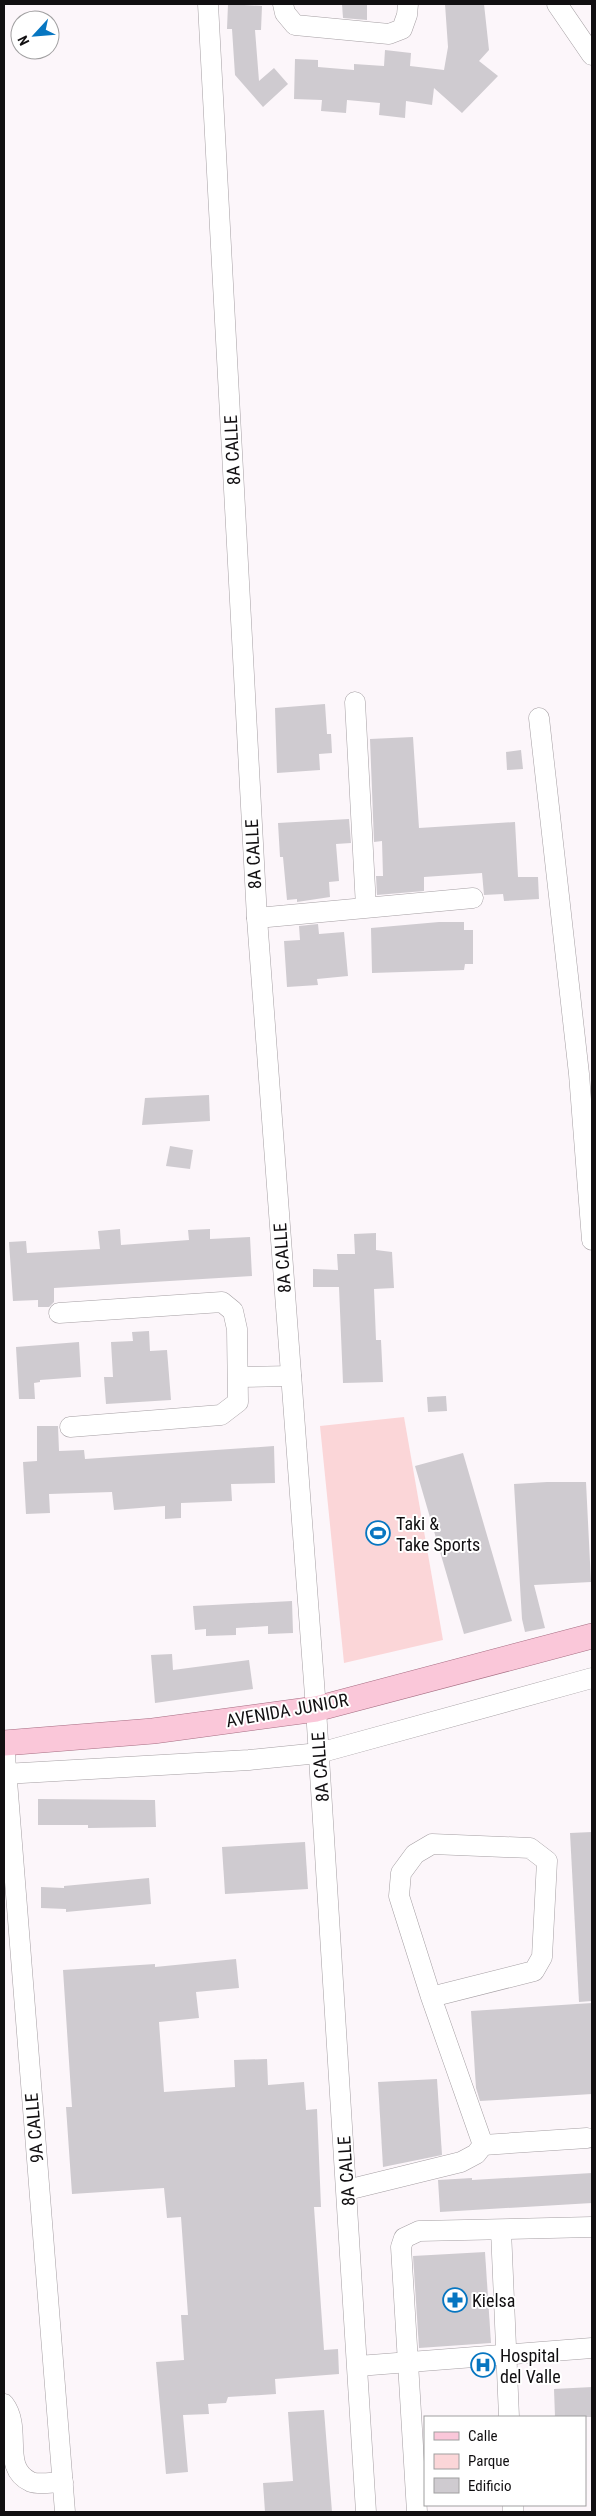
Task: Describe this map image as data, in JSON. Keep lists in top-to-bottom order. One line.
{"streets":{"main road":["AVENIDA JUNIOR"],"street":["8A CALLE","9A CALLE"]},"crossings":[["8A CALLE","AVENIDA JUNIOR"],["AVENIDA JUNIOR","9A CALLE"]],"places":{"sports":["Taki & Take Sports"],"pharmacy":["Kielsa"],"hospital":["Hospital del Valle"]},"legend":["Calle","Parque","Edificio"],"north":"bottom left"}
